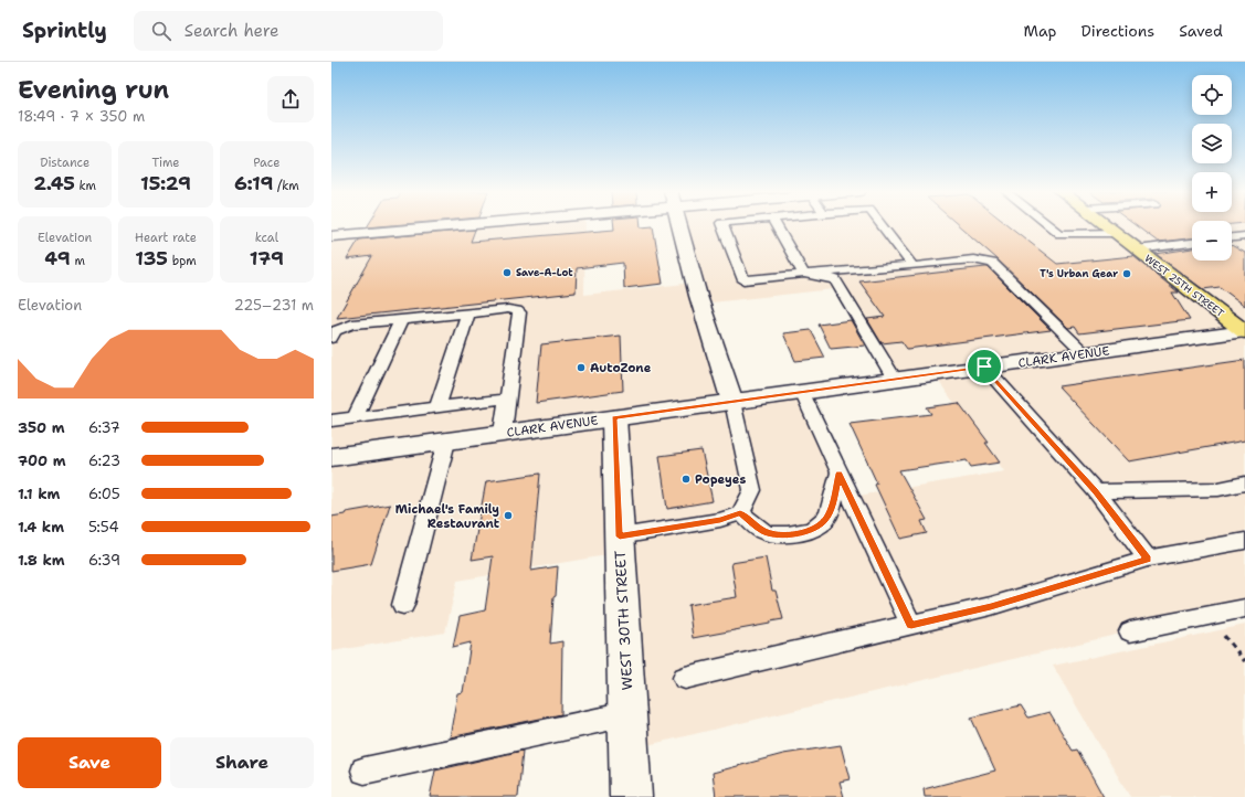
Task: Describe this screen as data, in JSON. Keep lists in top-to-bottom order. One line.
{"streets":{"main road":["WEST 25TH STREET"],"street":["CLARK AVENUE","WEST 30TH STREET"]},"crossings":[["WEST 25TH STREET","CLARK AVENUE"],["CLARK AVENUE","WEST 30TH STREET"]],"places":["Save-A-Lot","T's Urban Gear","AutoZone","Popeyes","Michael's Family Restaurant"],"page":{"header":"Sprintly","search":"Search here","nav":["Map","Directions","Saved"],"heading":["Evening run","18:49 · 7 × 350 m"],"map_buttons":["+","−"],"stats":[["Distance","2.45 km"],["Time","15:29"],["Pace","6:19 /km"],["Elevation","49 m"],["Heart rate","135 bpm"],["kcal","179"]],"chart":["Elevation","225–231 m"],"list":[{"name":"350 m","note":"6:37"},{"name":"700 m","note":"6:23"},{"name":"1.1 km","note":"6:05"},{"name":"1.4 km","note":"5:54"},{"name":"1.8 km","note":"6:39"}],"buttons":["Save","Share"]}}
